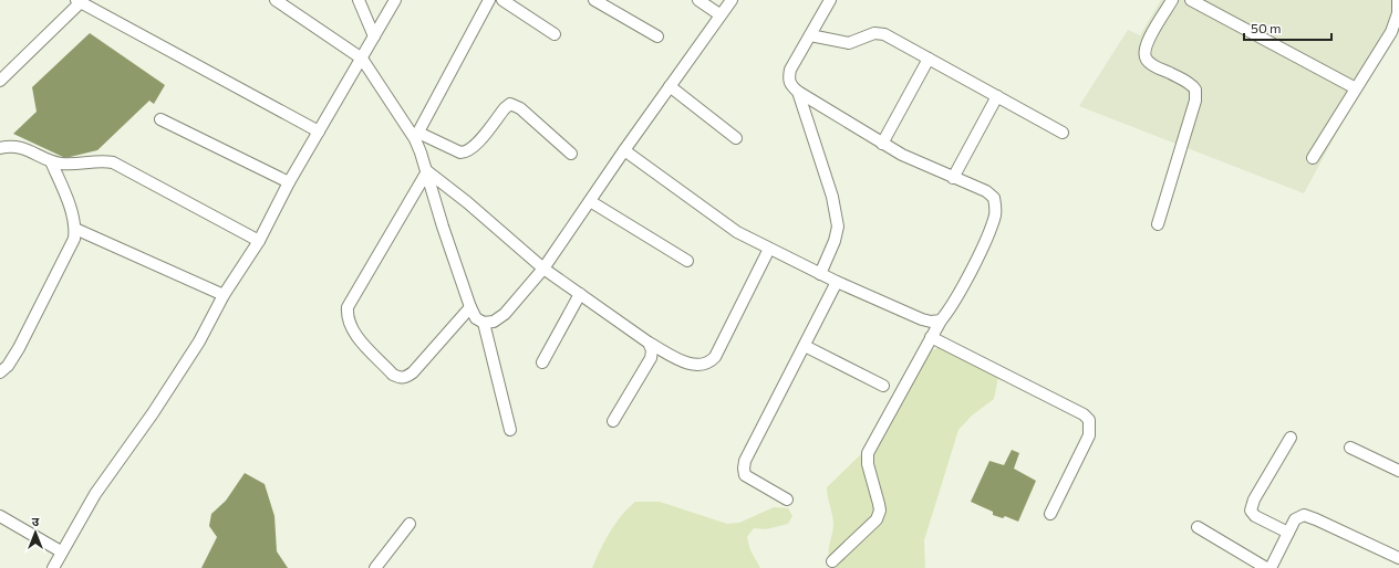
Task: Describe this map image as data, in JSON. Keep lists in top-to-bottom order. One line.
{"scale_bar":"50 m","north":"top"}
